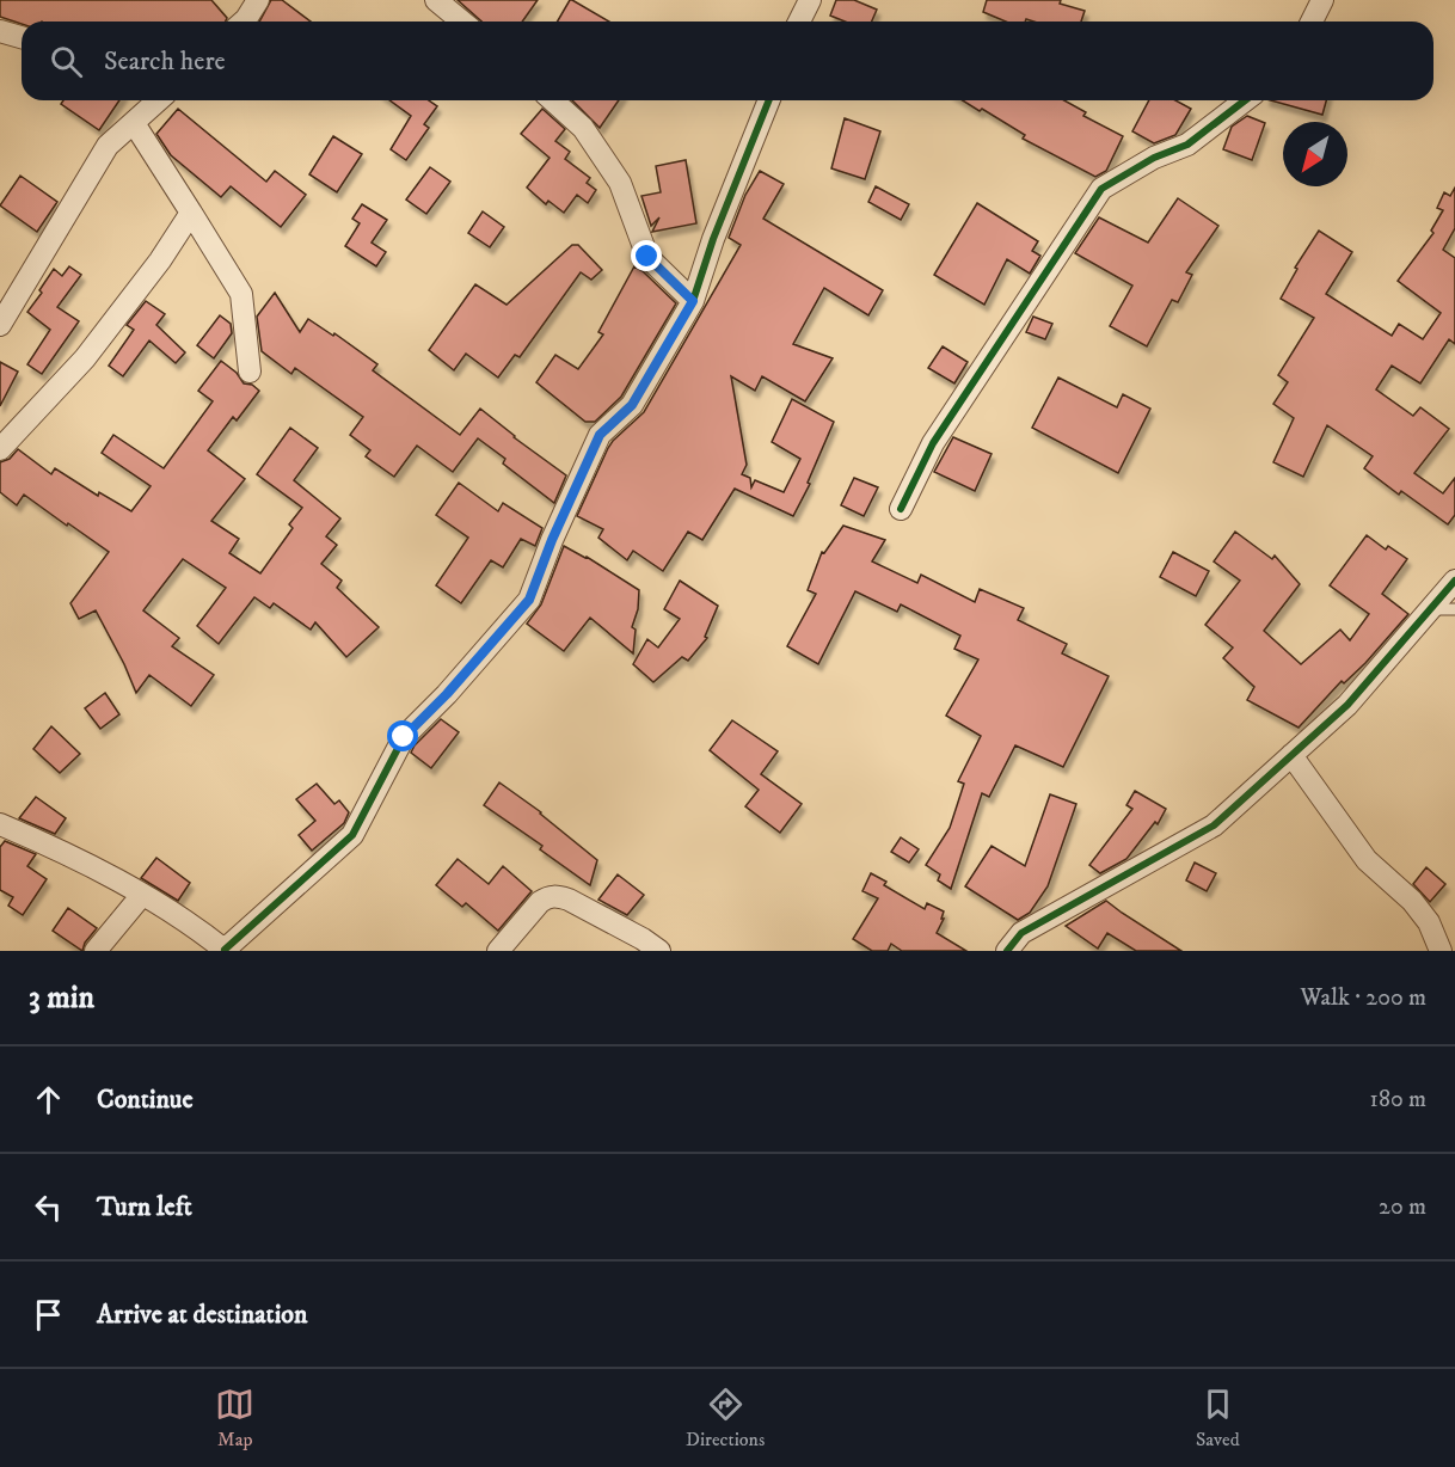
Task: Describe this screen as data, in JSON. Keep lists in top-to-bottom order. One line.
{"north":"bottom left","page":{"search":"Search here","heading":["3 min","Walk · 200 m"],"list":[["Continue","180 m"],["Turn left","20 m"],"Arrive at destination"],"nav":["Map","Directions","Saved"]}}
